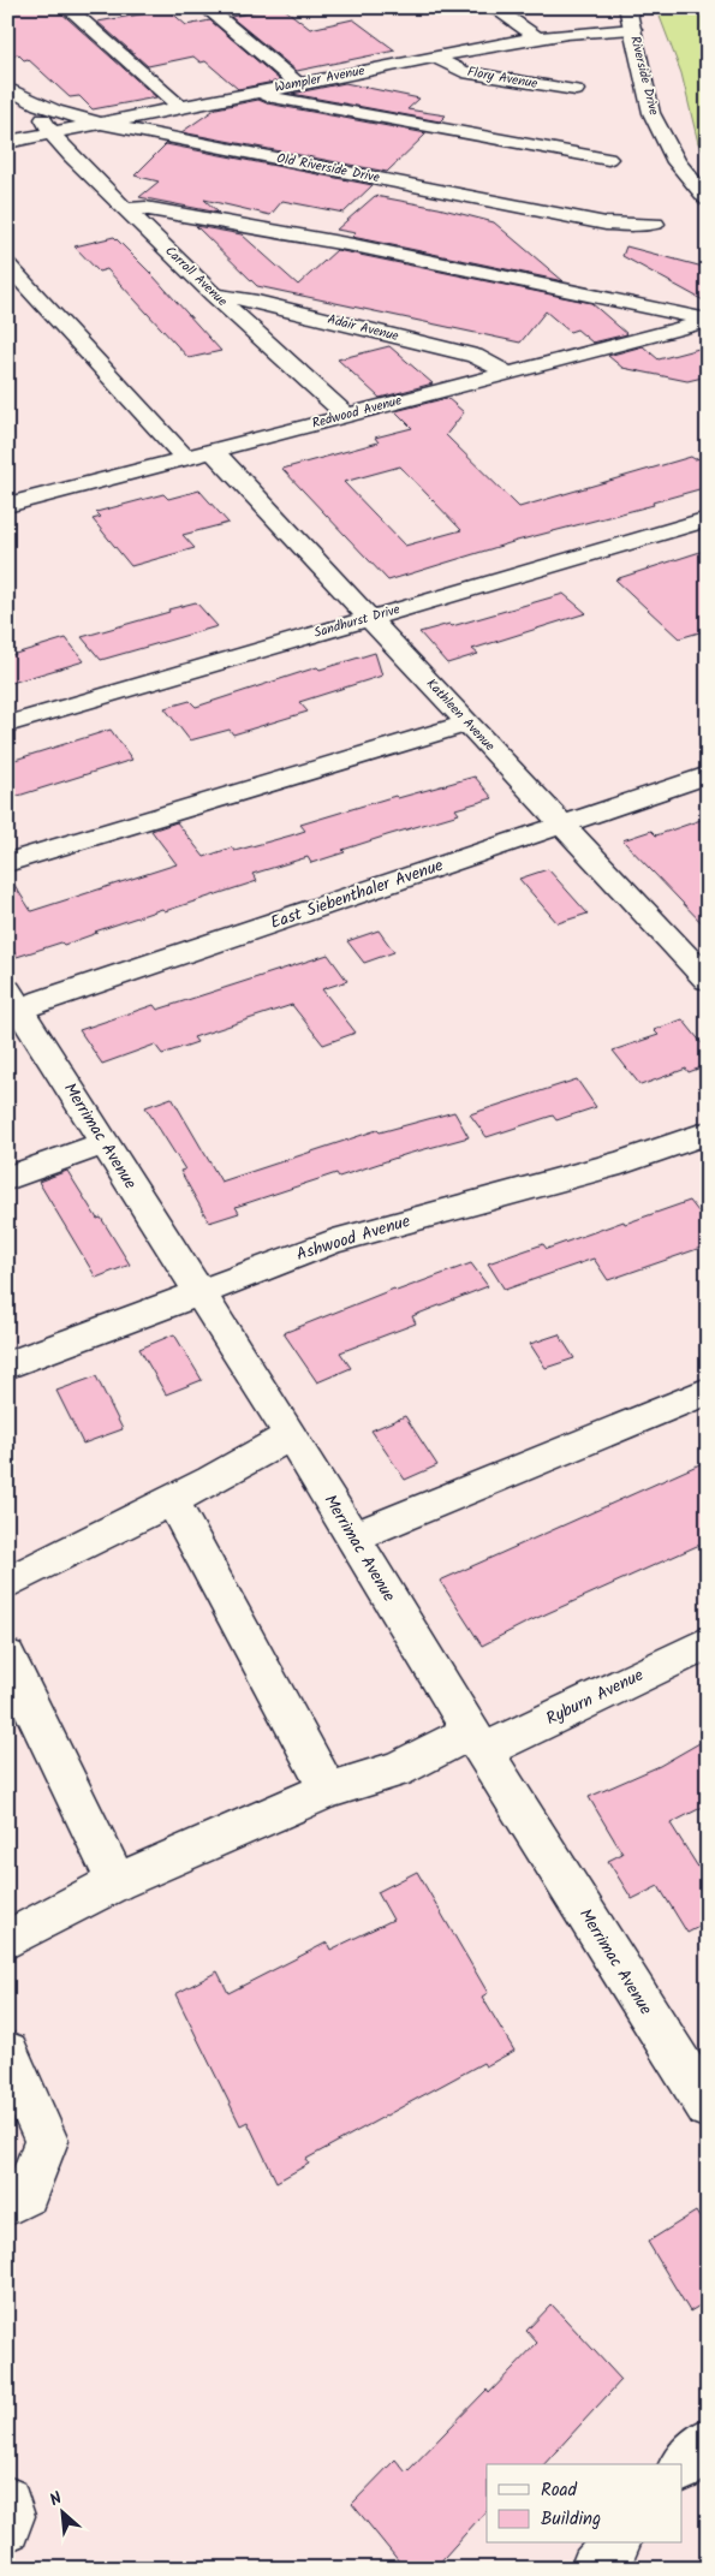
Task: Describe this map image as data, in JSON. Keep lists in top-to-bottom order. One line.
{"streets":{"street":["Riverside Drive","Flory Avenue","Wampler Avenue","Old Riverside Drive","Carroll Avenue","Adair Avenue","Redwood Avenue","Sandhurst Drive","Kathleen Avenue","East Siebenthaler Avenue","Merrimac Avenue","Ashwood Avenue","Ryburn Avenue"]},"crossings":[["Riverside Drive","Wampler Avenue"],["Flory Avenue","Wampler Avenue"],["Wampler Avenue","Old Riverside Drive"],["Wampler Avenue","Carroll Avenue"],["Old Riverside Drive","Carroll Avenue"],["Carroll Avenue","Adair Avenue"],["Carroll Avenue","Redwood Avenue"],["Adair Avenue","Redwood Avenue"],["Redwood Avenue","Kathleen Avenue"],["Sandhurst Drive","Kathleen Avenue"],["Kathleen Avenue","East Siebenthaler Avenue"],["East Siebenthaler Avenue","Merrimac Avenue"],["Merrimac Avenue","Ashwood Avenue"],["Merrimac Avenue","Ryburn Avenue"]],"legend":["Road","Building"],"north":"top left"}
